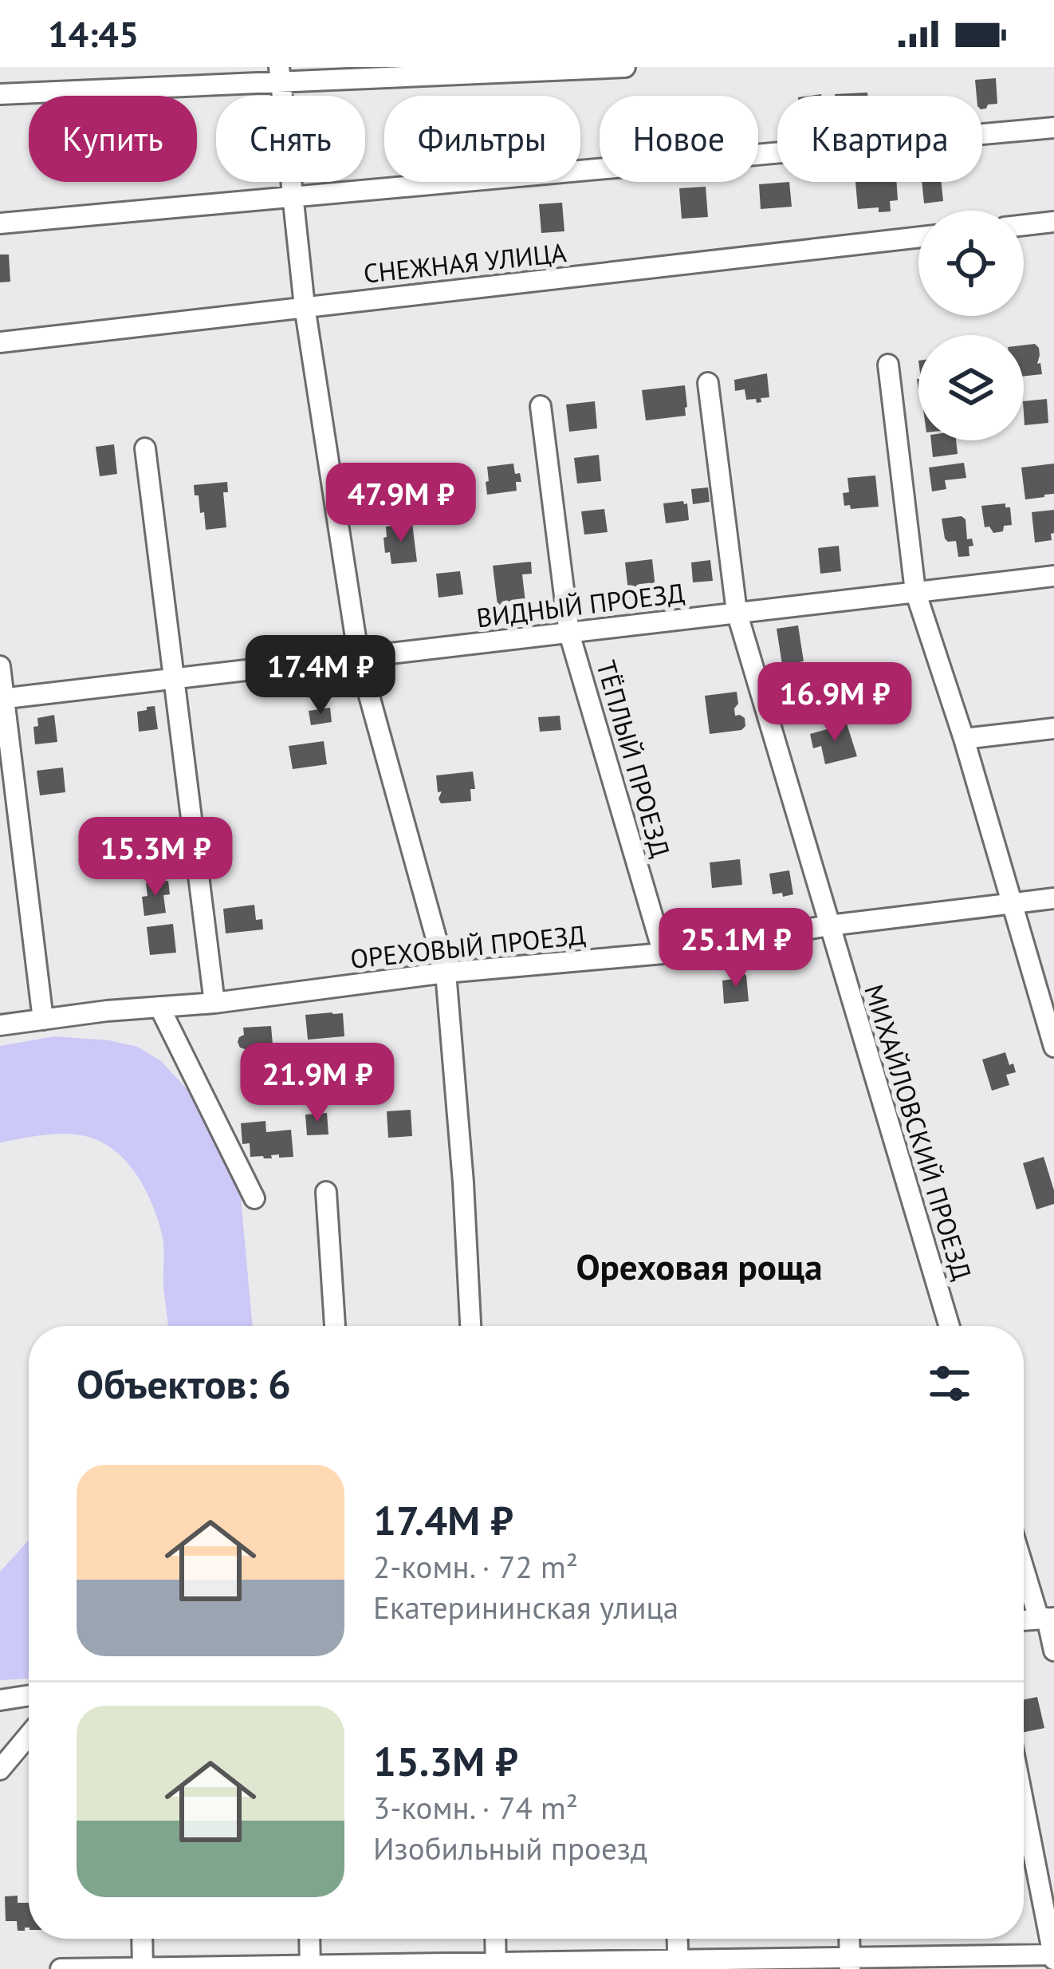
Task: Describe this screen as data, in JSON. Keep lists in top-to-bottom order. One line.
{"streets":{"street":["СНЕЖНАЯ УЛИЦА","ВИДНЫЙ ПРОЕЗД","ТЁПЛЫЙ ПРОЕЗД","ОРЕХОВЫЙ ПРОЕЗД","МИХАЙЛОВСКИЙ ПРОЕЗД"]},"crossings":[["ВИДНЫЙ ПРОЕЗД","ТЁПЛЫЙ ПРОЕЗД"],["ВИДНЫЙ ПРОЕЗД","МИХАЙЛОВСКИЙ ПРОЕЗД"],["ТЁПЛЫЙ ПРОЕЗД","ОРЕХОВЫЙ ПРОЕЗД"],["ОРЕХОВЫЙ ПРОЕЗД","МИХАЙЛОВСКИЙ ПРОЕЗД"]],"districts":["Ореховая роща"],"page":{"status":"14:45","chip":["Купить","Снять","Фильтры","Новое","Квартира"],"price":["47.9M ₽","17.4M ₽","16.9M ₽","15.3M ₽","25.1M ₽","21.9M ₽"],"heading":"Объектов: 6","list":[{"name":"17.4M ₽","note":"2-комн. · 72 m² · Екатерининская улица"},{"name":"15.3M ₽","note":"3-комн. · 74 m² · Изобильный проезд"}]}}
